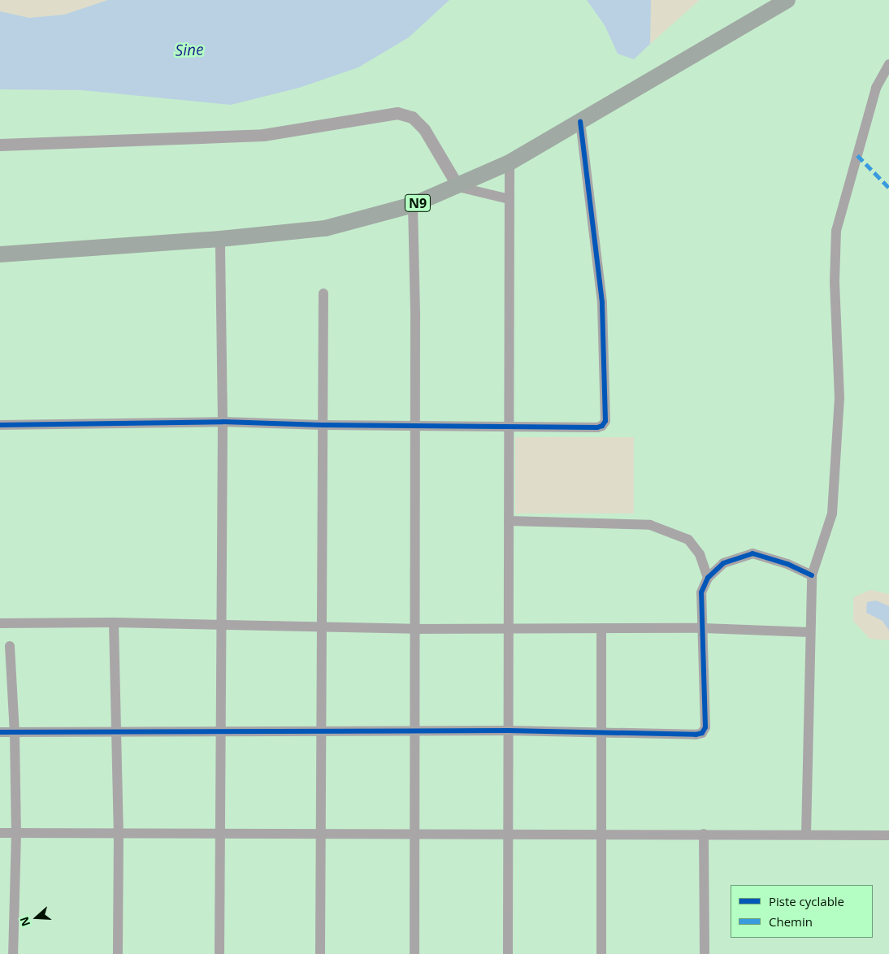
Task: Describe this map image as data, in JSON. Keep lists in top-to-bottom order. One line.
{"streets":{"main road":["N9"]},"water":["Sine"],"legend":["Piste cyclable","Chemin"],"north":"left"}
